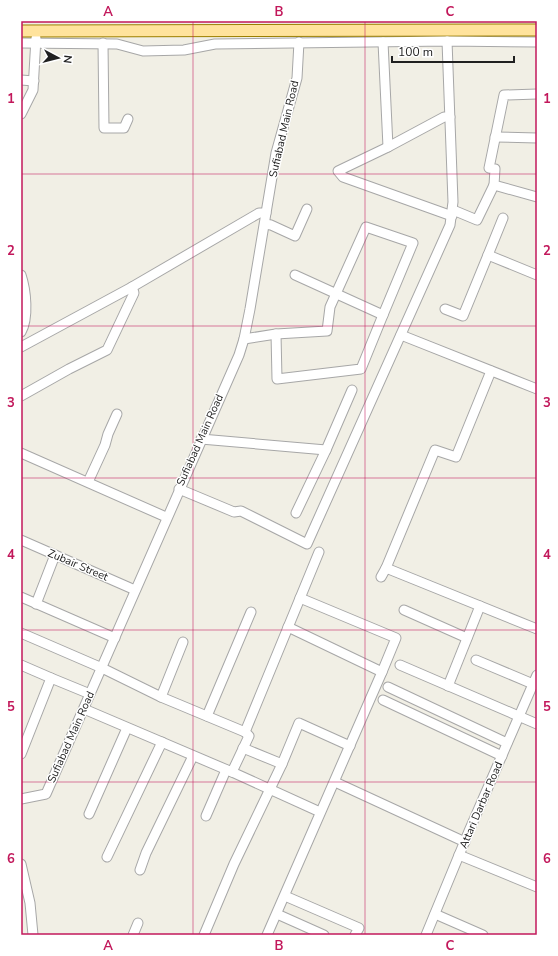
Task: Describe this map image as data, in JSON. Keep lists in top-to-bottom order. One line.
{"streets":{"street":["Sufiabad Main Road","Zubair Street","Attari Darbar Road"]},"crossings":[["Sufiabad Main Road","Zubair Street"]],"scale_bar":"100 m","north":"right","grid":{"columns":["A","B","C"],"rows":["1","2","3","4","5","6"]}}
